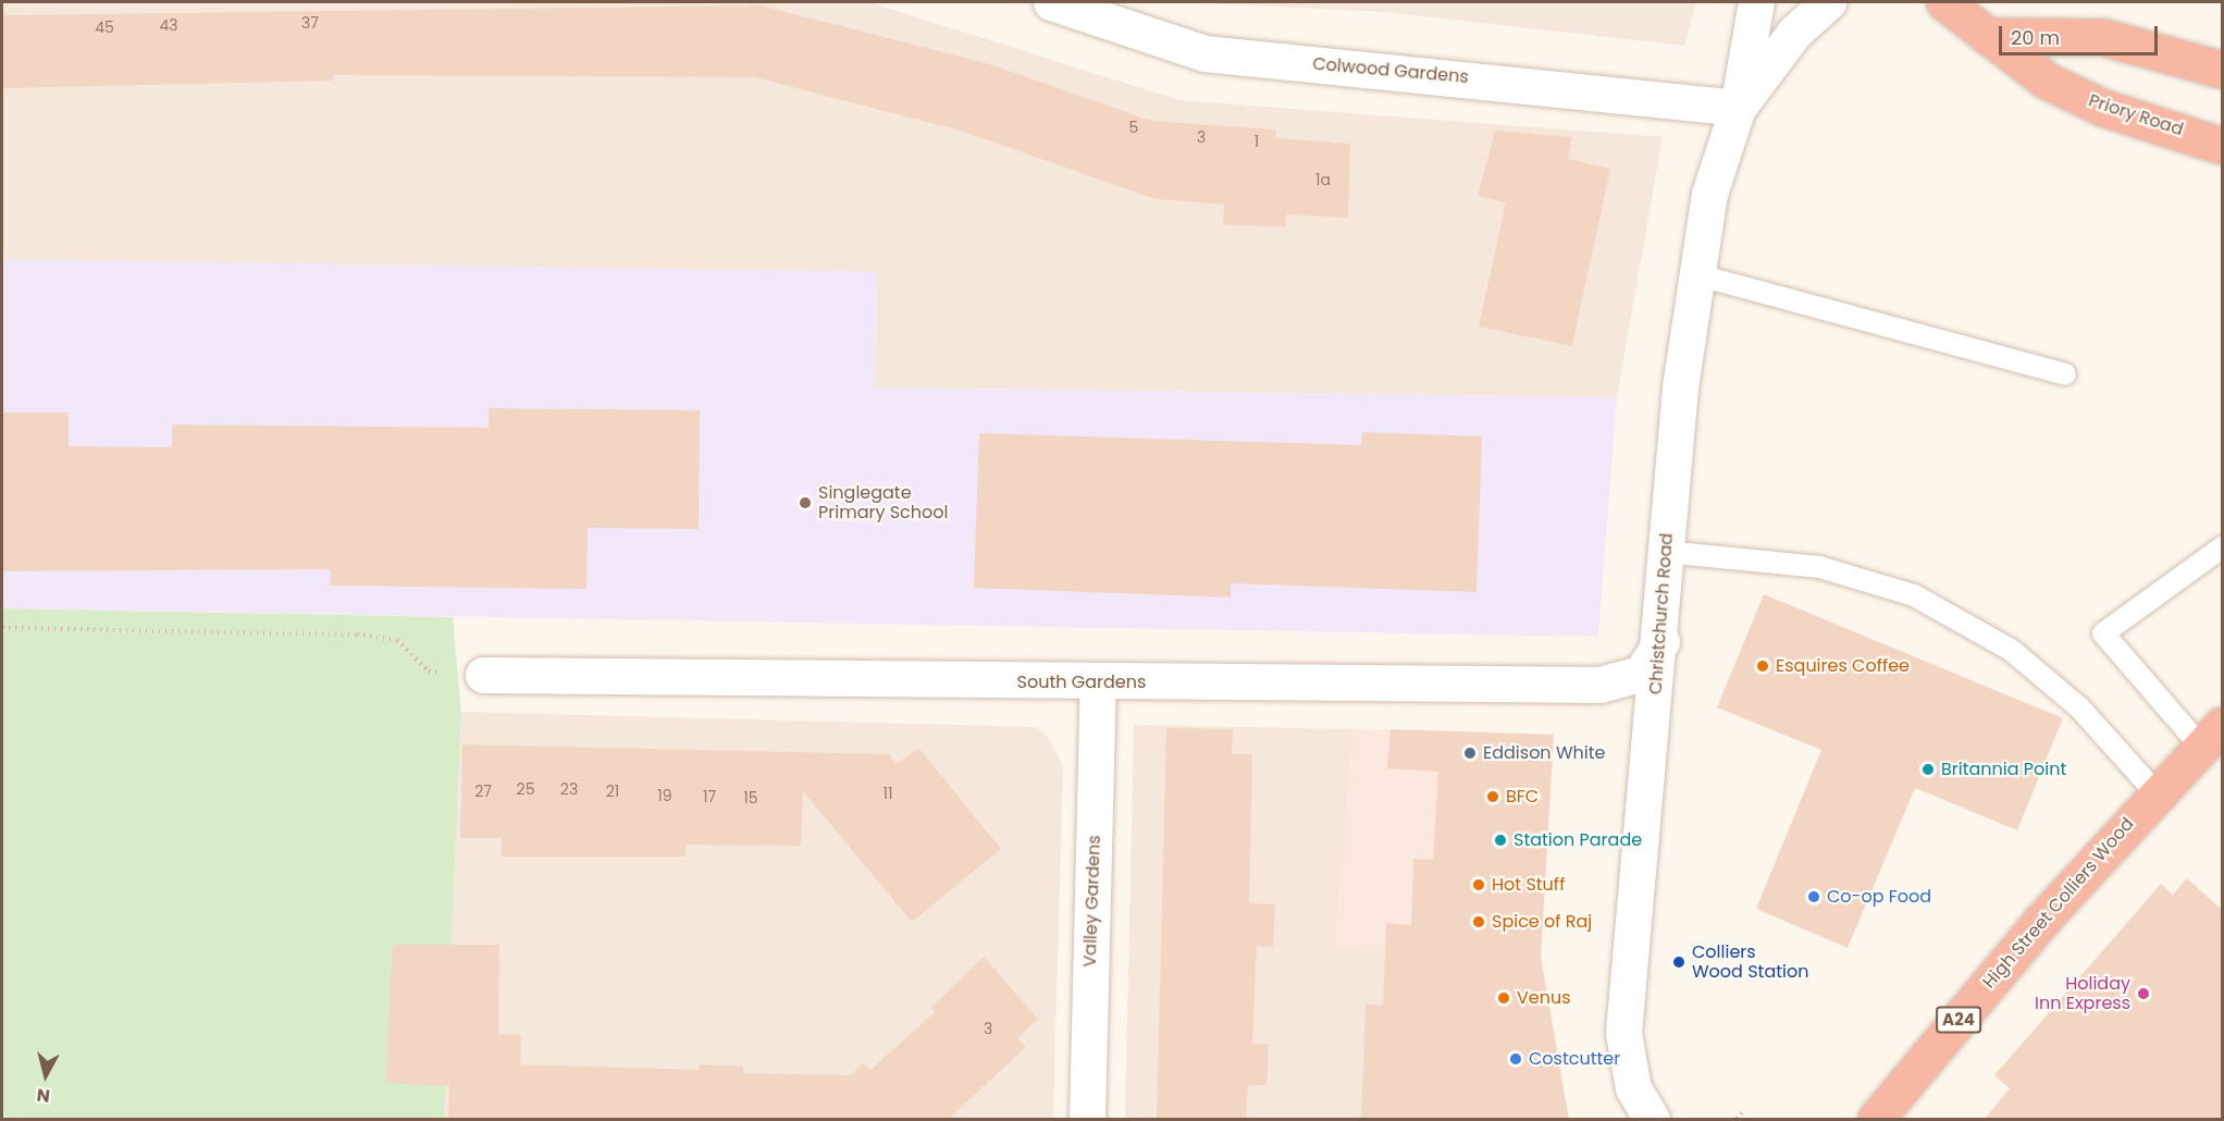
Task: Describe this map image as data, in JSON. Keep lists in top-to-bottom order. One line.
{"streets":{"highway":["Priory Road","High Street Colliers Wood","A24"],"street":["Colwood Gardens","Christchurch Road","South Gardens","Valley Gardens"]},"crossings":[["Colwood Gardens","Christchurch Road"],["Christchurch Road","South Gardens"],["South Gardens","Valley Gardens"]],"places":["Singlegate Primary School","Esquires Coffee","Eddison White","Britannia Point","BFC","Station Parade","Hot Stuff","Co-op Food","Spice of Raj","Colliers Wood Station","Holiday Inn Express","Venus","Costcutter"],"house_numbers":["37","43","45","5","3","1","1a","25","23","27","21","11","19","17","15","3"],"scale_bar":"20 m","north":"bottom"}
